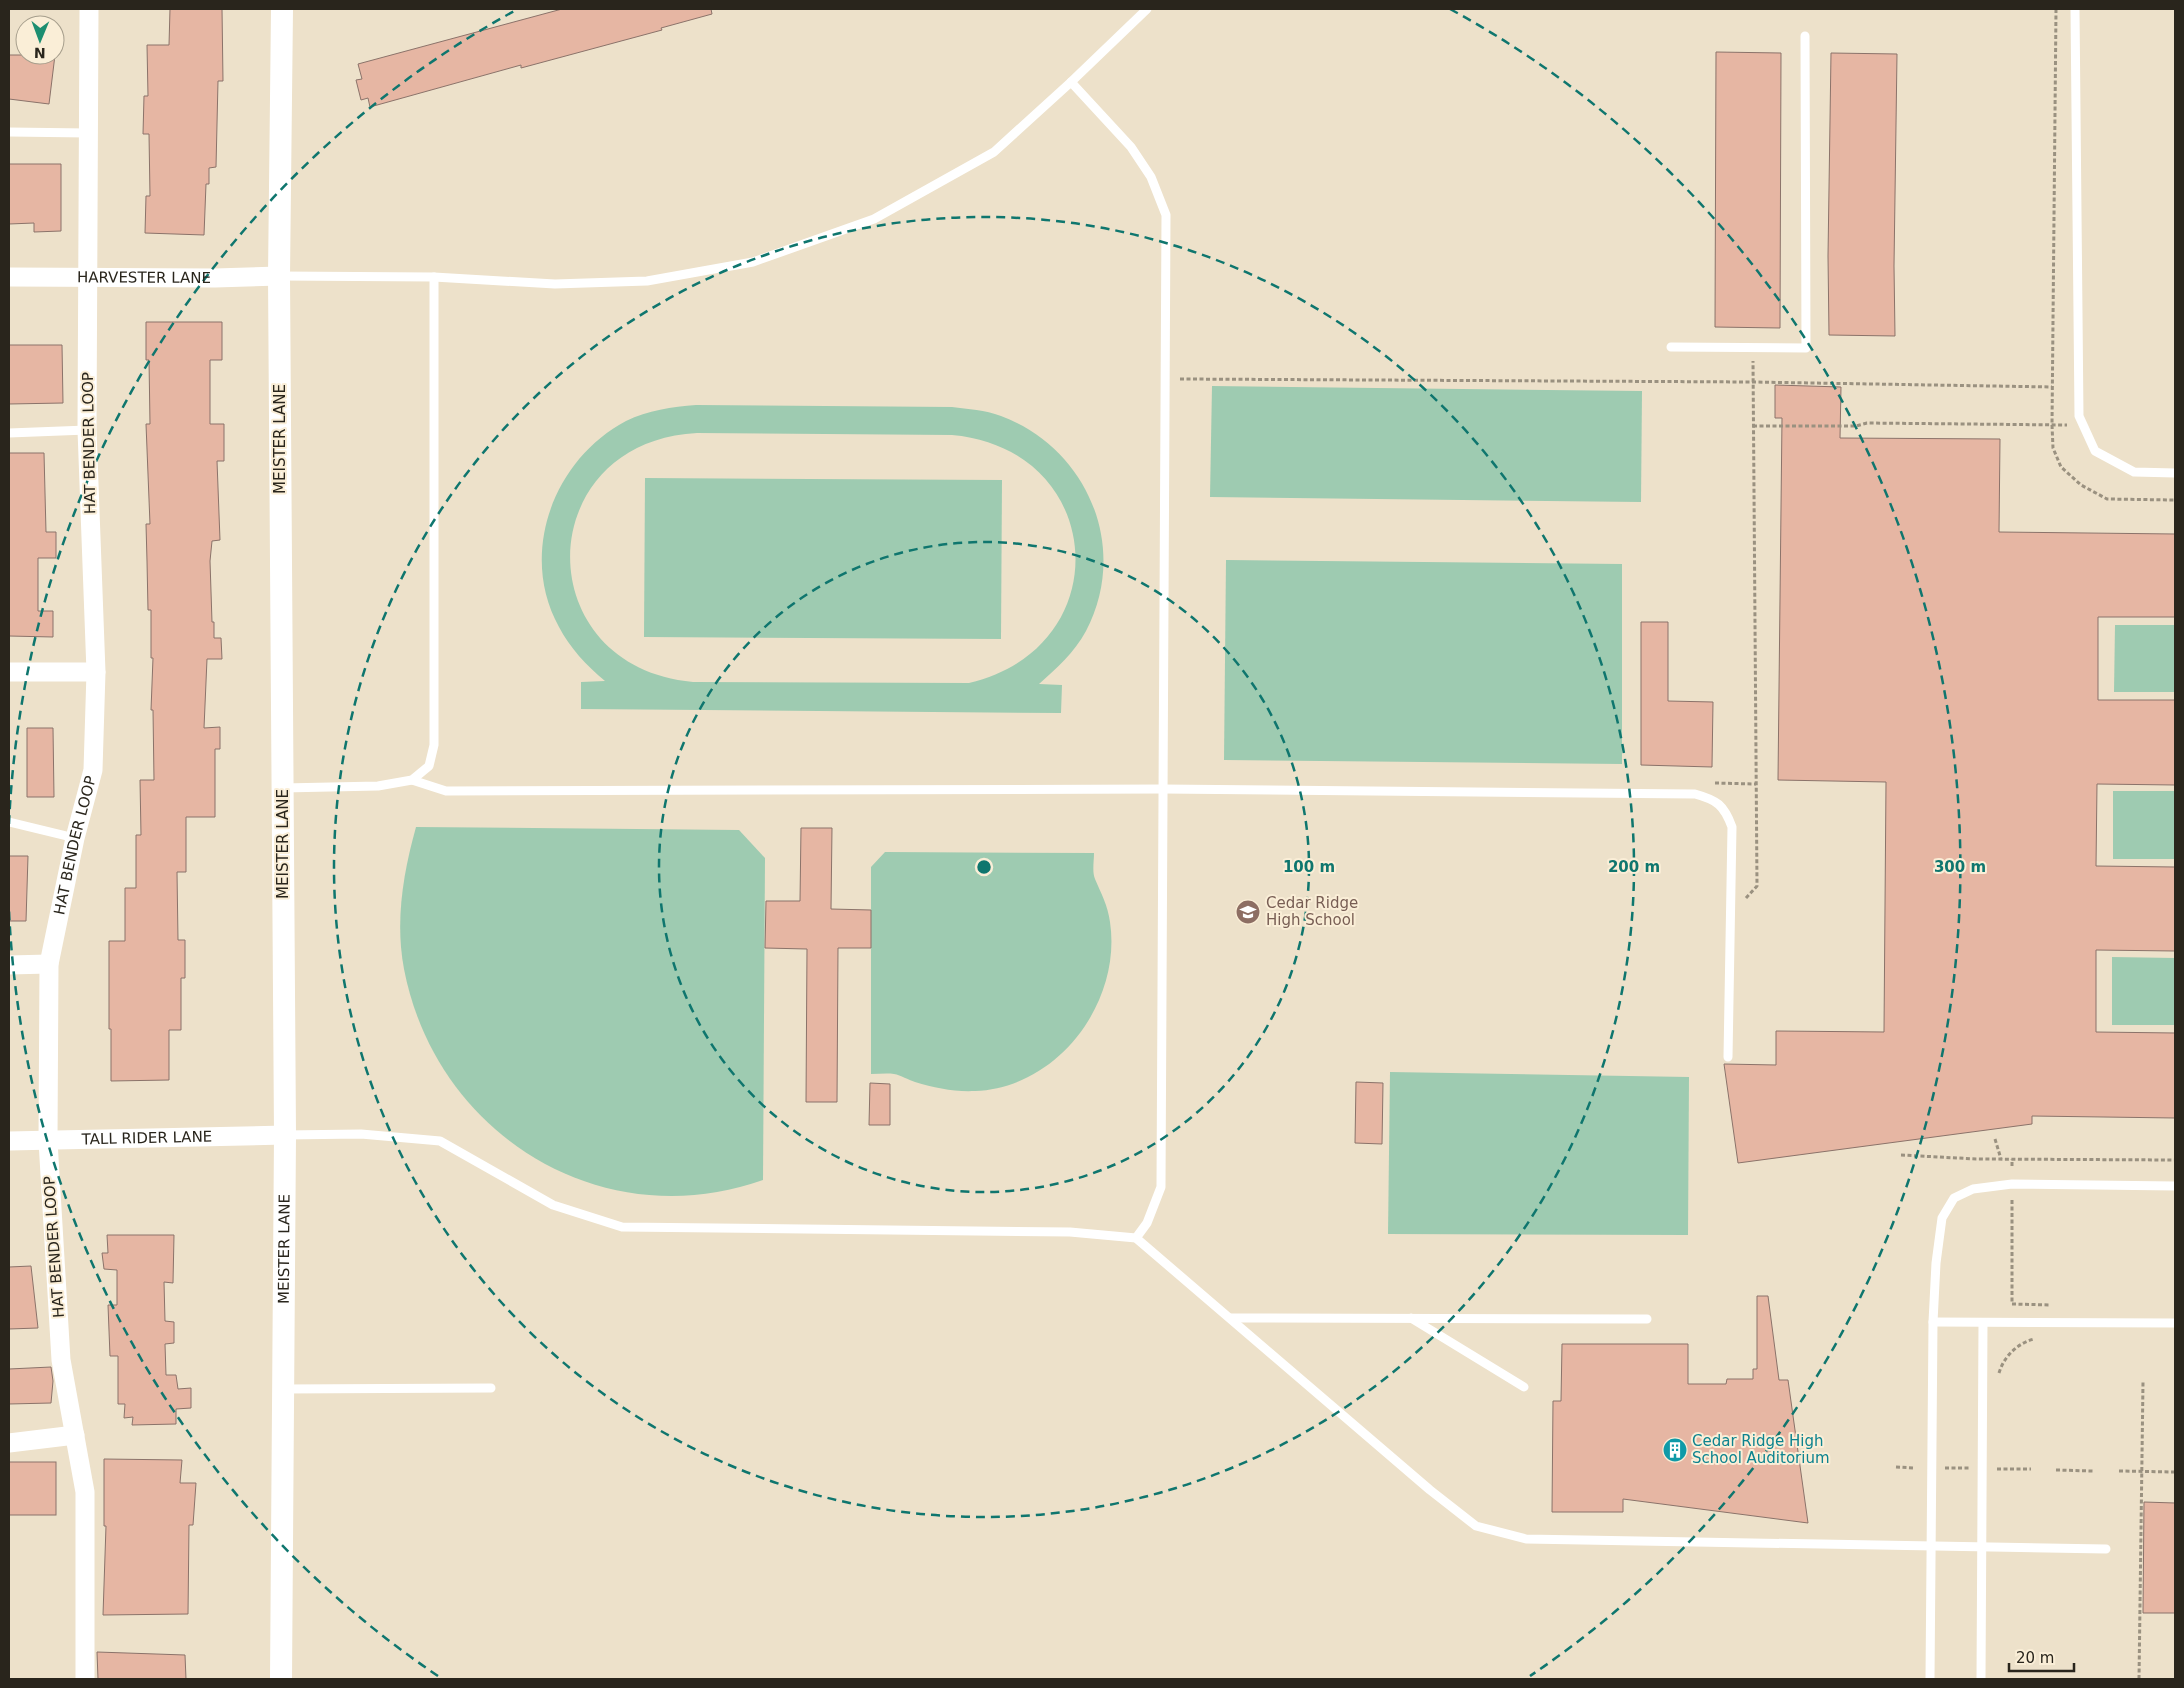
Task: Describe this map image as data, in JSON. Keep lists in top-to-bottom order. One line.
{"streets":{"street":["HARVESTER LANE","MEISTER LANE","HAT BENDER LOOP","TALL RIDER LANE"]},"crossings":[["HARVESTER LANE","MEISTER LANE"],["HARVESTER LANE","HAT BENDER LOOP"],["MEISTER LANE","TALL RIDER LANE"],["HAT BENDER LOOP","TALL RIDER LANE"]],"places":{"school or university":["Cedar Ridge High School"],"building":["Cedar Ridge High School Auditorium"]},"scale_bar":"20 m","north":"bottom","rings":["100 m","200 m","300 m"]}
